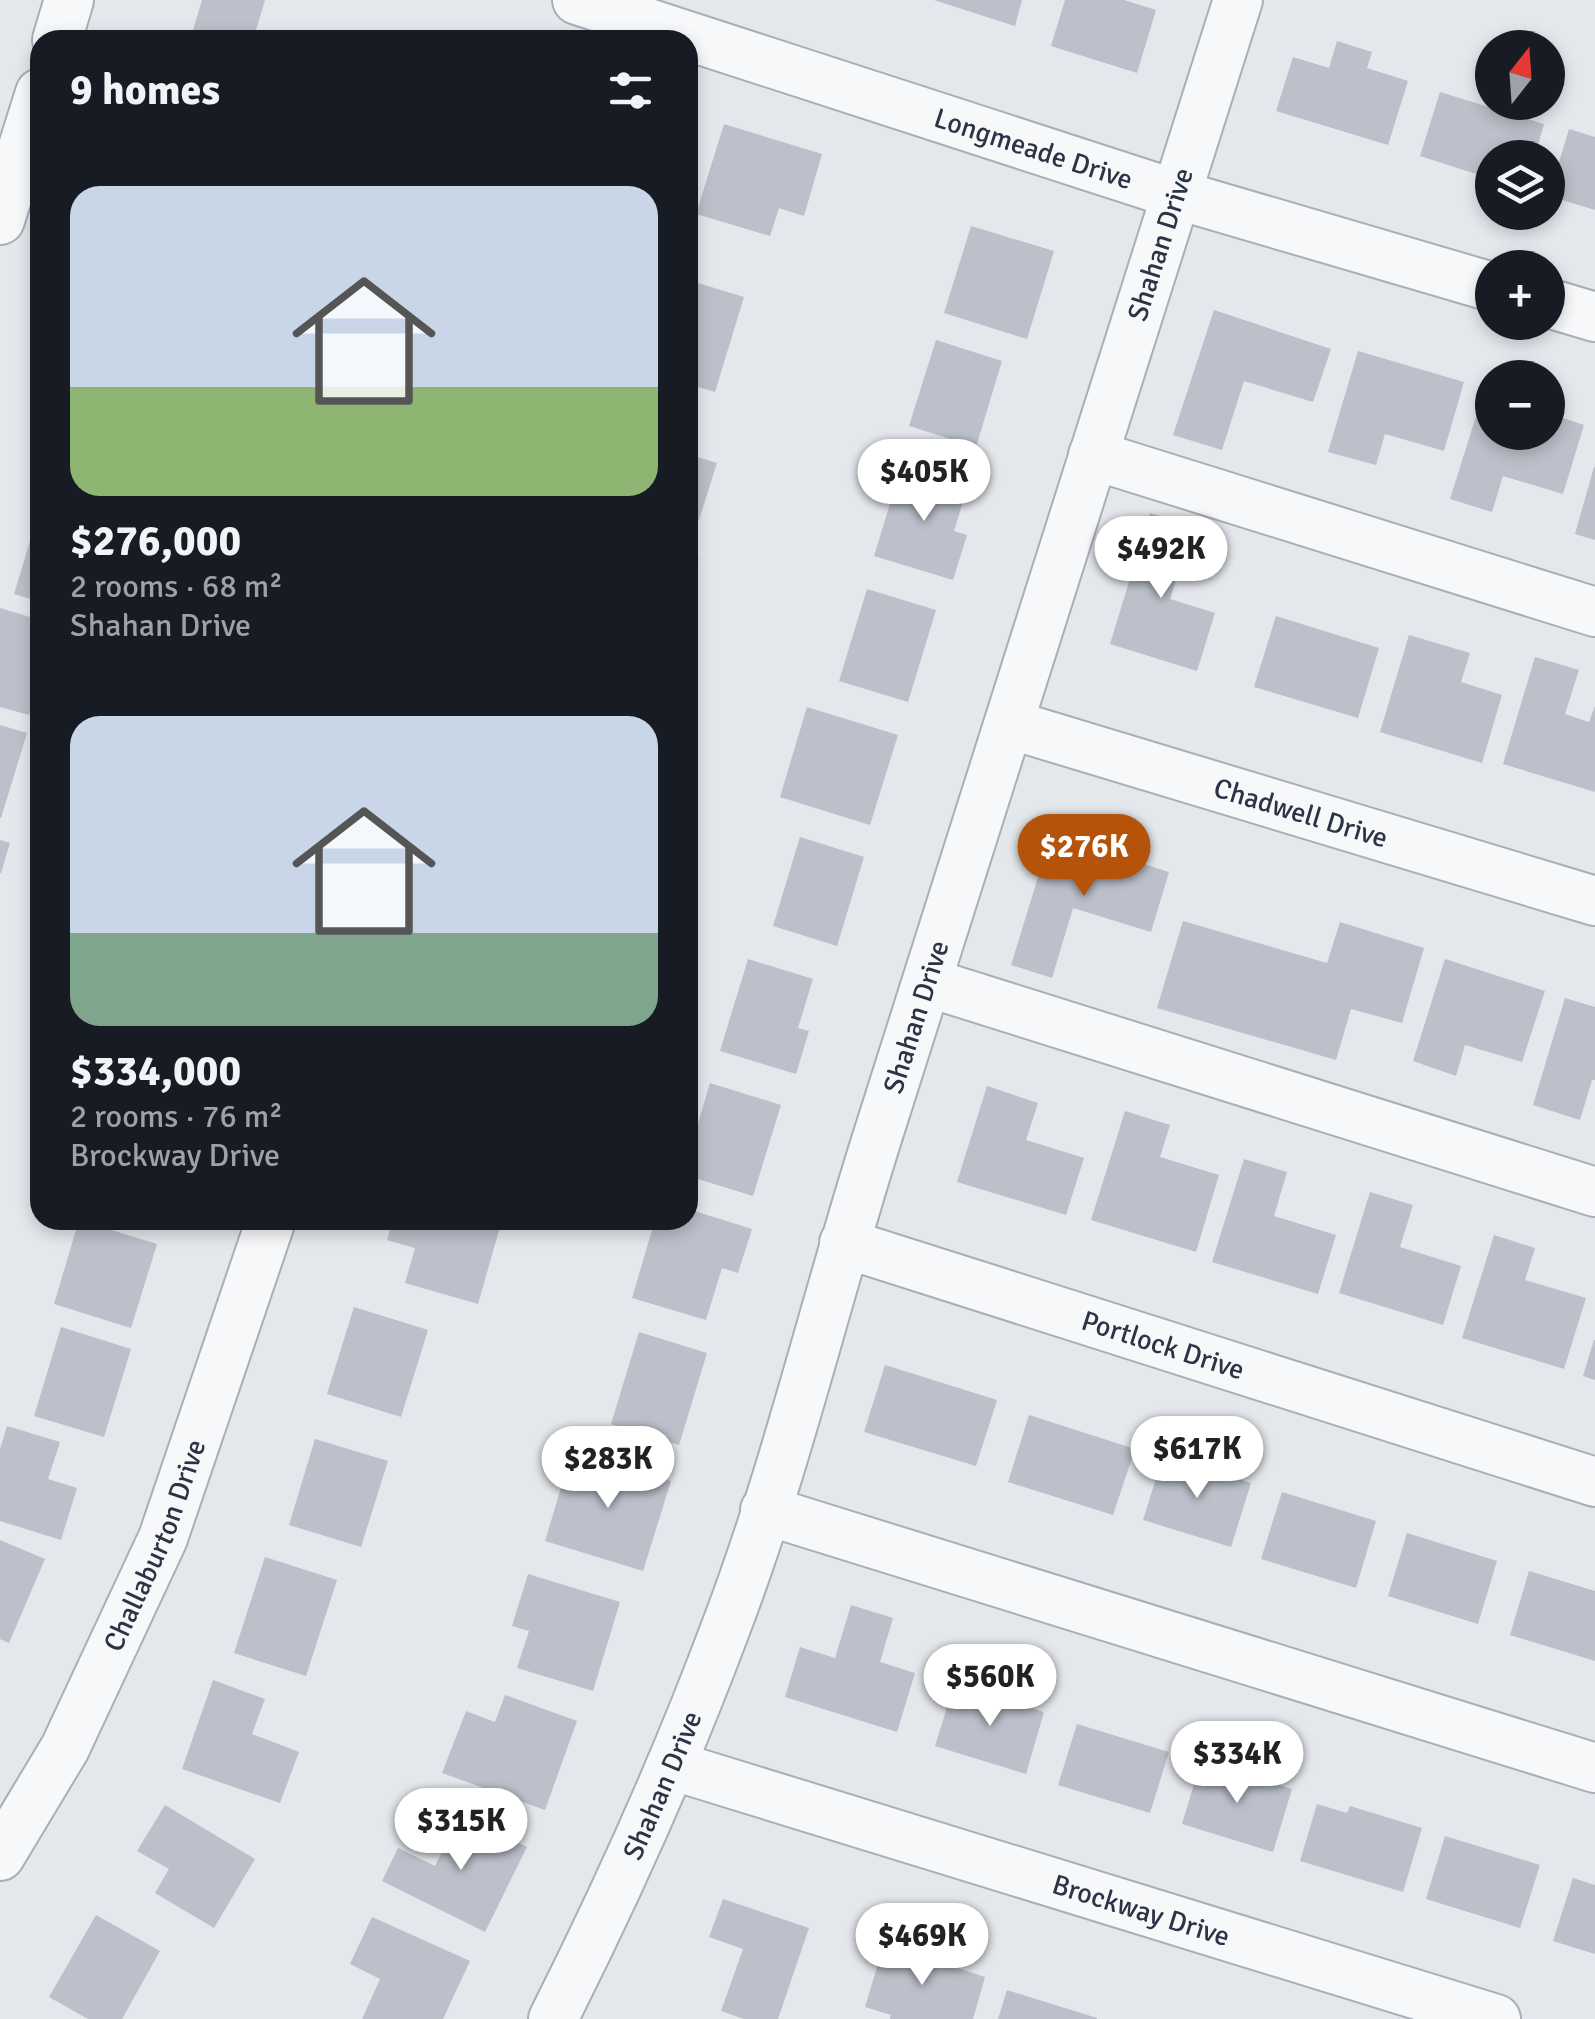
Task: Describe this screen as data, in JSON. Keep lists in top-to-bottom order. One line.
{"streets":{"street":["Longmeade Drive","Shahan Drive","Chadwell Drive","Portlock Drive","Challaburton Drive","Brockway Drive"]},"crossings":[["Longmeade Drive","Shahan Drive"],["Shahan Drive","Chadwell Drive"],["Shahan Drive","Portlock Drive"],["Shahan Drive","Brockway Drive"]],"north":"top","page":{"map_buttons":["+","−"],"heading":"9 homes","list":[{"name":"$276,000","note":"2 rooms · 68 m² · Shahan Drive"},{"name":"$334,000","note":"2 rooms · 76 m² · Brockway Drive"}],"price":["$405K","$492K","$276K","$617K","$283K","$560K","$334K","$315K","$469K"]}}
